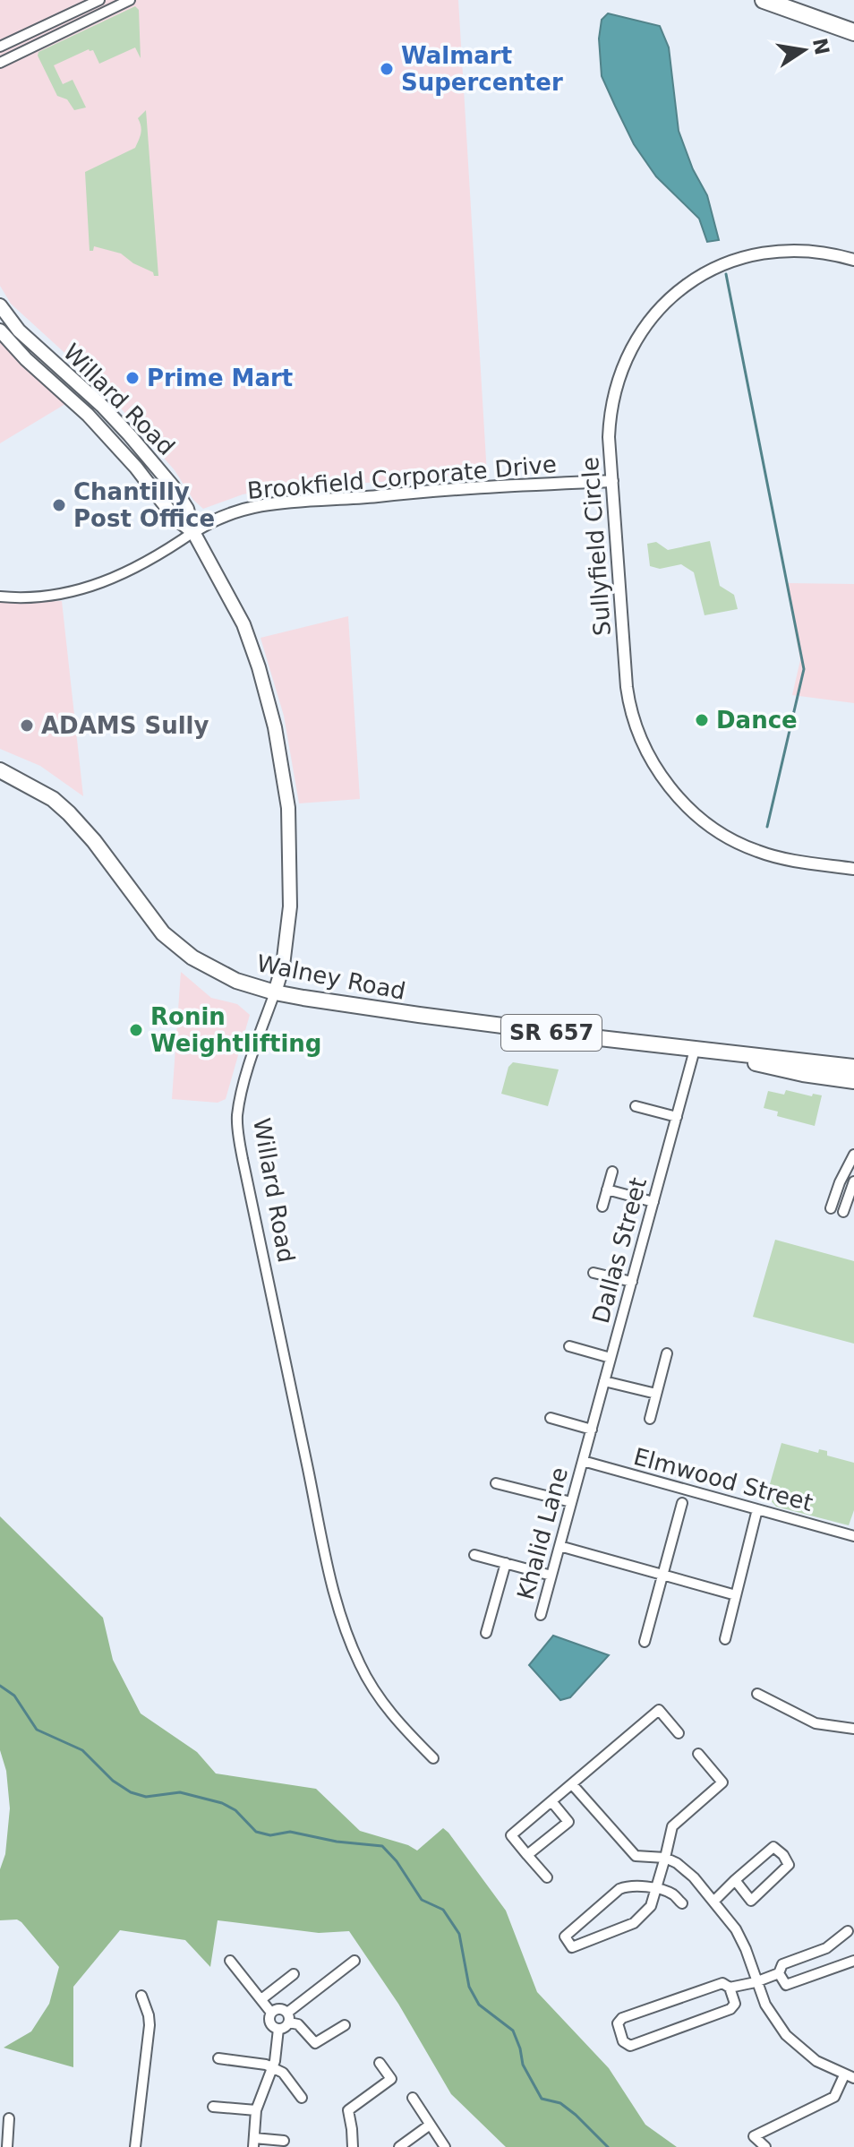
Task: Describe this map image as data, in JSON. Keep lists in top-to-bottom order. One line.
{"streets":{"main road":["Willard Road","Walney Road","SR 657"],"street":["Brookfield Corporate Drive","Sullyfield Circle","Dallas Street","Elmwood Street","Khalid Lane"]},"crossings":[["Willard Road","Brookfield Corporate Drive"],["Willard Road","Walney Road"],["Brookfield Corporate Drive","Sullyfield Circle"],["Walney Road","Dallas Street"],["Dallas Street","Elmwood Street"],["Dallas Street","Khalid Lane"],["Elmwood Street","Khalid Lane"]],"places":["Walmart Supercenter","Prime Mart","Chantilly Post Office","Dance","ADAMS Sully","Ronin Weightlifting"],"north":"right"}
